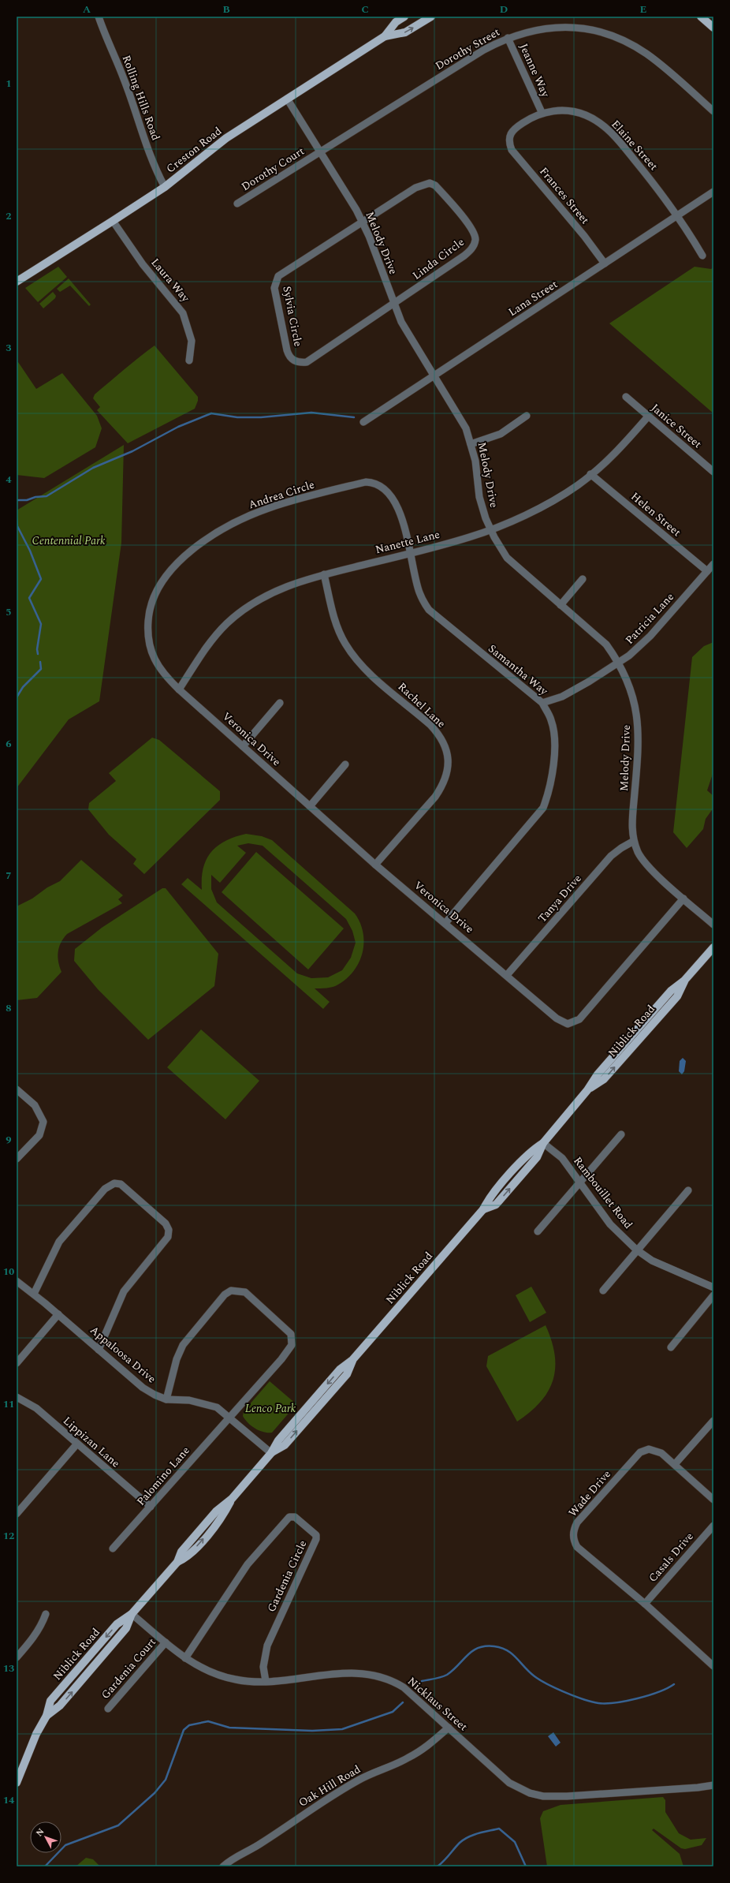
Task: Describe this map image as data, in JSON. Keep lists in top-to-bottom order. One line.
{"streets":{"main road":["Creston Road","Niblick Road"],"street":["Dorothy Street","Jeanne Way","Rolling Hills Road","Elaine Street","Dorothy Court","Frances Street","Melody Drive","Linda Circle","Laura Way","Lana Street","Sylvia Circle","Janice Street","Andrea Circle","Helen Street","Nanette Lane","Patricia Lane","Samantha Way","Rachel Lane","Veronica Drive","Tanya Drive","Rambouillet Road","Appaloosa Drive","Lippizan Lane","Palomino Lane","Wade Drive","Casals Drive","Gardenia Circle","Gardenia Court","Nicklaus Street","Oak Hill Road"]},"crossings":[["Dorothy Street","Jeanne Way"],["Dorothy Street","Dorothy Court"],["Dorothy Street","Melody Drive"],["Jeanne Way","Elaine Street"],["Rolling Hills Road","Creston Road"],["Elaine Street","Frances Street"],["Elaine Street","Lana Street"],["Creston Road","Melody Drive"],["Creston Road","Laura Way"],["Dorothy Court","Melody Drive"],["Frances Street","Lana Street"],["Melody Drive","Linda Circle"],["Melody Drive","Lana Street"],["Melody Drive","Sylvia Circle"],["Melody Drive","Nanette Lane"],["Melody Drive","Patricia Lane"],["Melody Drive","Veronica Drive"],["Melody Drive","Tanya Drive"],["Linda Circle","Sylvia Circle"],["Janice Street","Nanette Lane"],["Andrea Circle","Nanette Lane"],["Andrea Circle","Samantha Way"],["Andrea Circle","Veronica Drive"],["Helen Street","Nanette Lane"],["Helen Street","Patricia Lane"],["Nanette Lane","Samantha Way"],["Nanette Lane","Rachel Lane"],["Nanette Lane","Veronica Drive"],["Patricia Lane","Samantha Way"],["Samantha Way","Veronica Drive"],["Rachel Lane","Veronica Drive"],["Veronica Drive","Tanya Drive"],["Niblick Road","Rambouillet Road"],["Niblick Road","Appaloosa Drive"],["Niblick Road","Nicklaus Street"],["Appaloosa Drive","Palomino Lane"],["Lippizan Lane","Palomino Lane"],["Wade Drive","Casals Drive"],["Gardenia Circle","Nicklaus Street"],["Gardenia Court","Nicklaus Street"],["Nicklaus Street","Oak Hill Road"]],"parks":["Centennial Park","Lenco Park"],"north":"top left","grid":{"columns":["A","B","C","D","E"],"rows":["1","2","3","4","5","6","7","8","9","10","11","12","13","14"]}}
